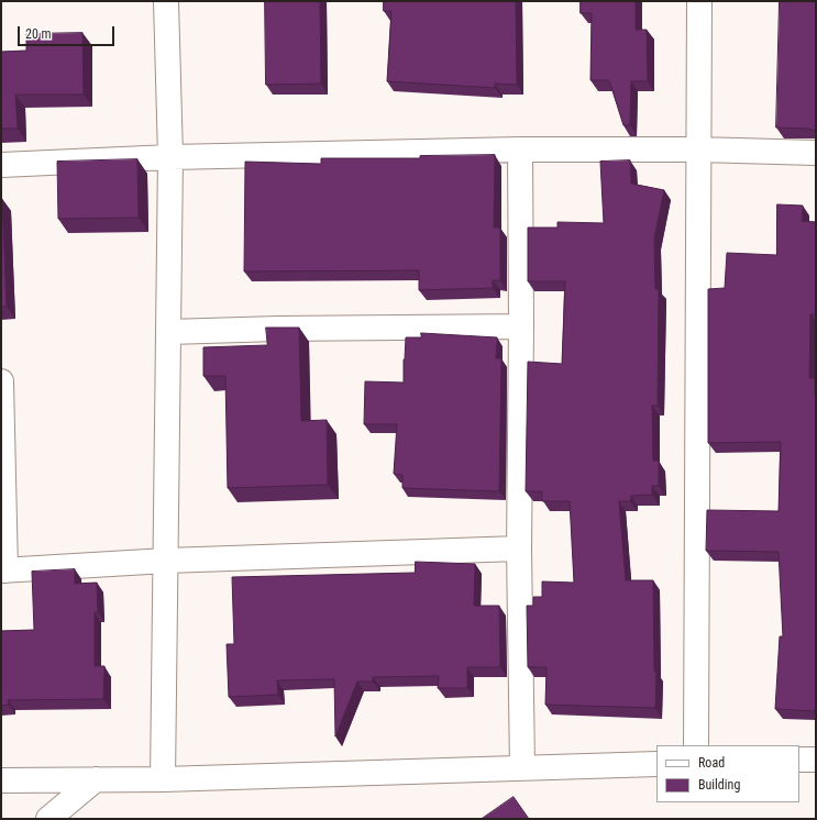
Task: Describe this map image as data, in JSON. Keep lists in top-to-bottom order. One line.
{"legend":["Road","Building"],"scale_bar":"20 m"}
